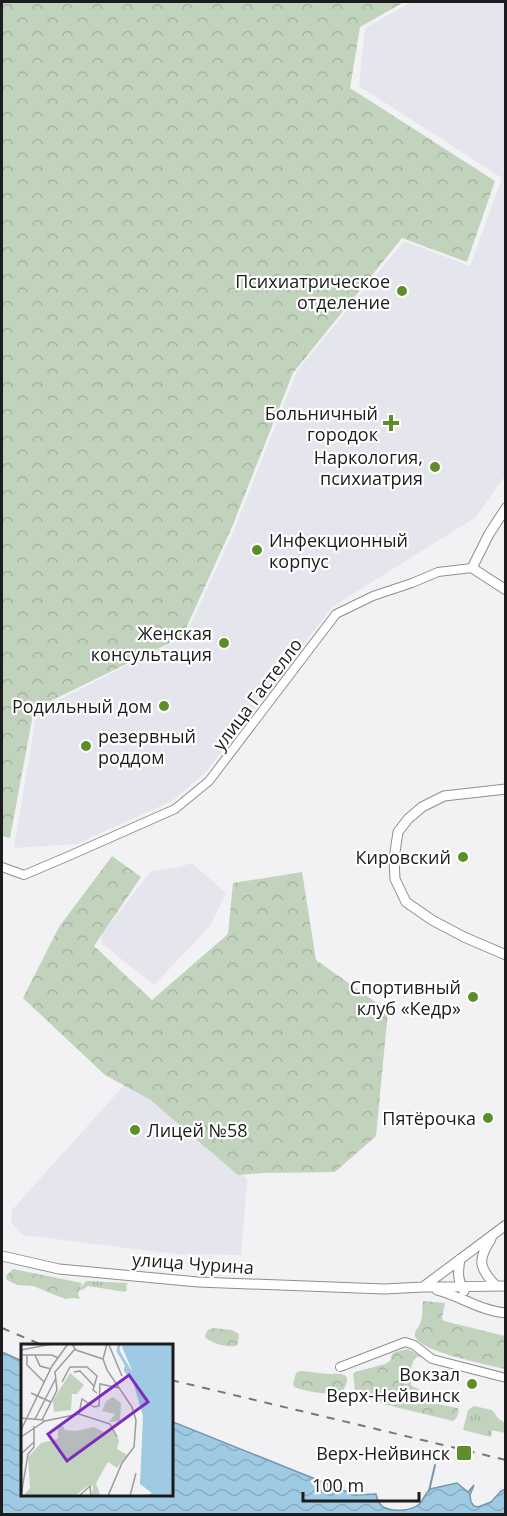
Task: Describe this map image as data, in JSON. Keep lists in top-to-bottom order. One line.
{"streets":{"street":["улица Гастелло","улица Чурина"]},"places":{"other":["Психиатрическое отделение","Наркология, психиатрия","Инфекционный корпус","Женская консультация","Родильный дом","резервный роддом","Кировский","Спортивный клуб «Кедр»","Пятёрочка","Лицей №58","Вокзал Верх-Нейвинск"],"health":["Больничный городок"],"transit":["Верх-Нейвинск"]},"scale_bar":"100 m"}
